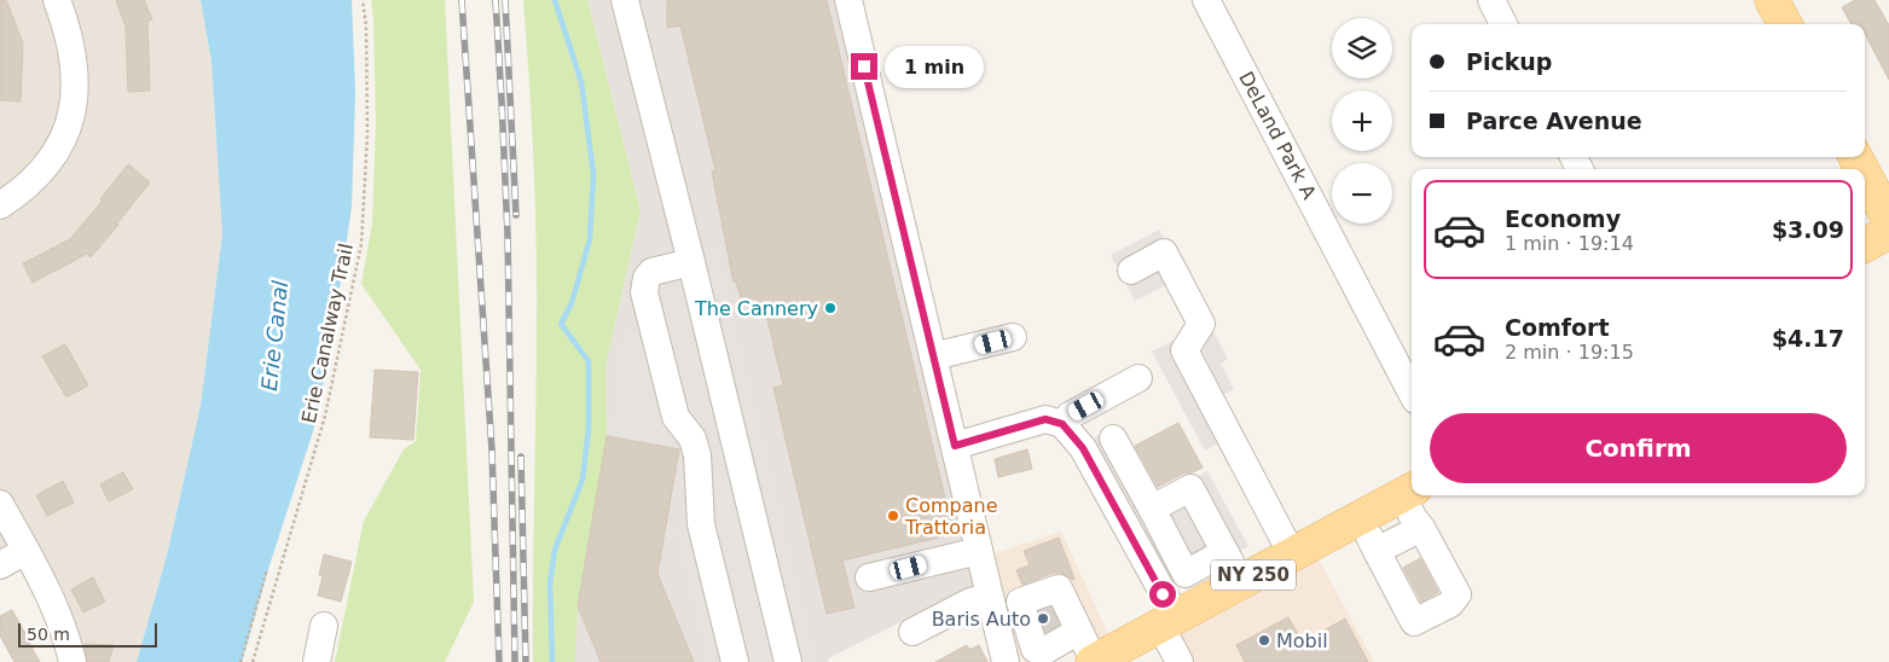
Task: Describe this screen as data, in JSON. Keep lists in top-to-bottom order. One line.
{"streets":{"main road":["NY 250"],"street":["DeLand Park A"],"path":["Erie Canalway Trail"]},"water":["Erie Canal"],"places":["The Cannery","Compane Trattoria","Baris Auto","Mobil"],"scale_bar":"50 m","page":{"map_buttons":["+","−"],"banner":["Pickup","Parce Avenue"],"bubble":"1 min","list":[{"name":"Economy","note":"1 min · 19:14","value":"$3.09"},{"name":"Comfort","note":"2 min · 19:15","value":"$4.17"}],"buttons":"Confirm","scale":"50 m"}}
